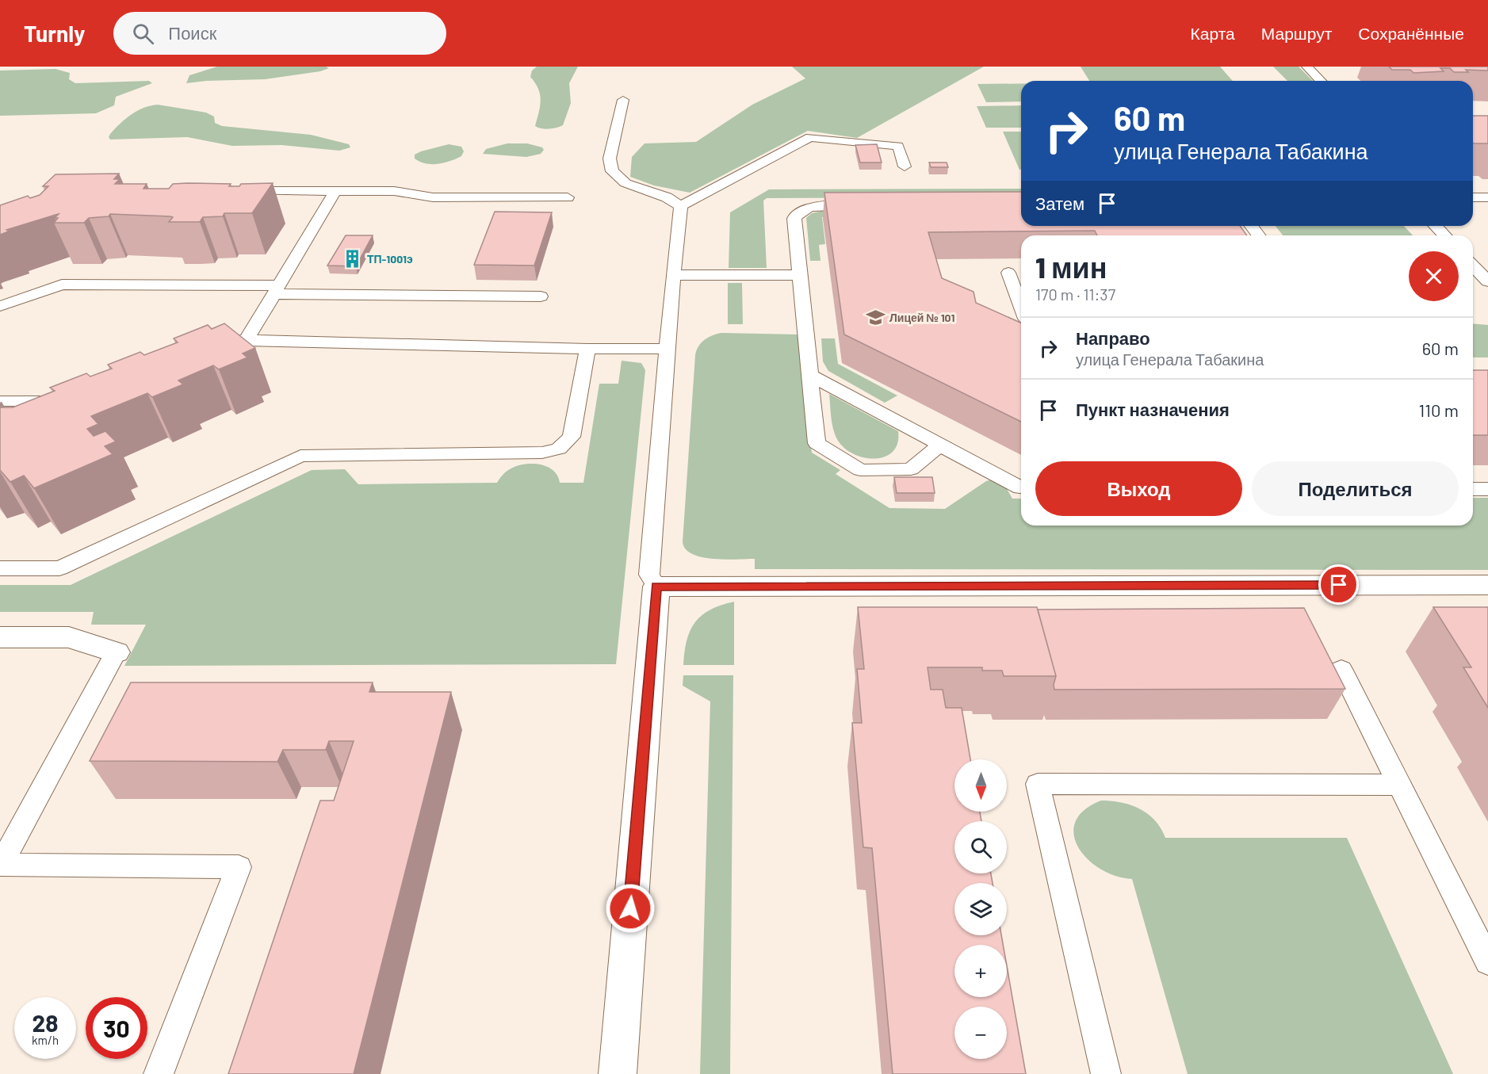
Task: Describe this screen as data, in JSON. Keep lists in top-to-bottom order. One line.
{"places":{"building":["ТП-1001э"],"school or university":["Лицей № 101"]},"north":"bottom","page":{"header":"Turnly","search":"Поиск","nav":["Карта","Маршрут","Сохранённые"],"turn":["60 m","улица Генерала Табакина"],"then":"Затем","heading":["1 мин","170 m · 11:37"],"list":[{"name":"Направо","note":"улица Генерала Табакина","value":"60 m"},{"name":"Пункт назначения","value":"110 m"}],"buttons":["Выход","Поделиться"],"map_buttons":["+","−"],"speed":"28 km/h","limit":"30"}}
